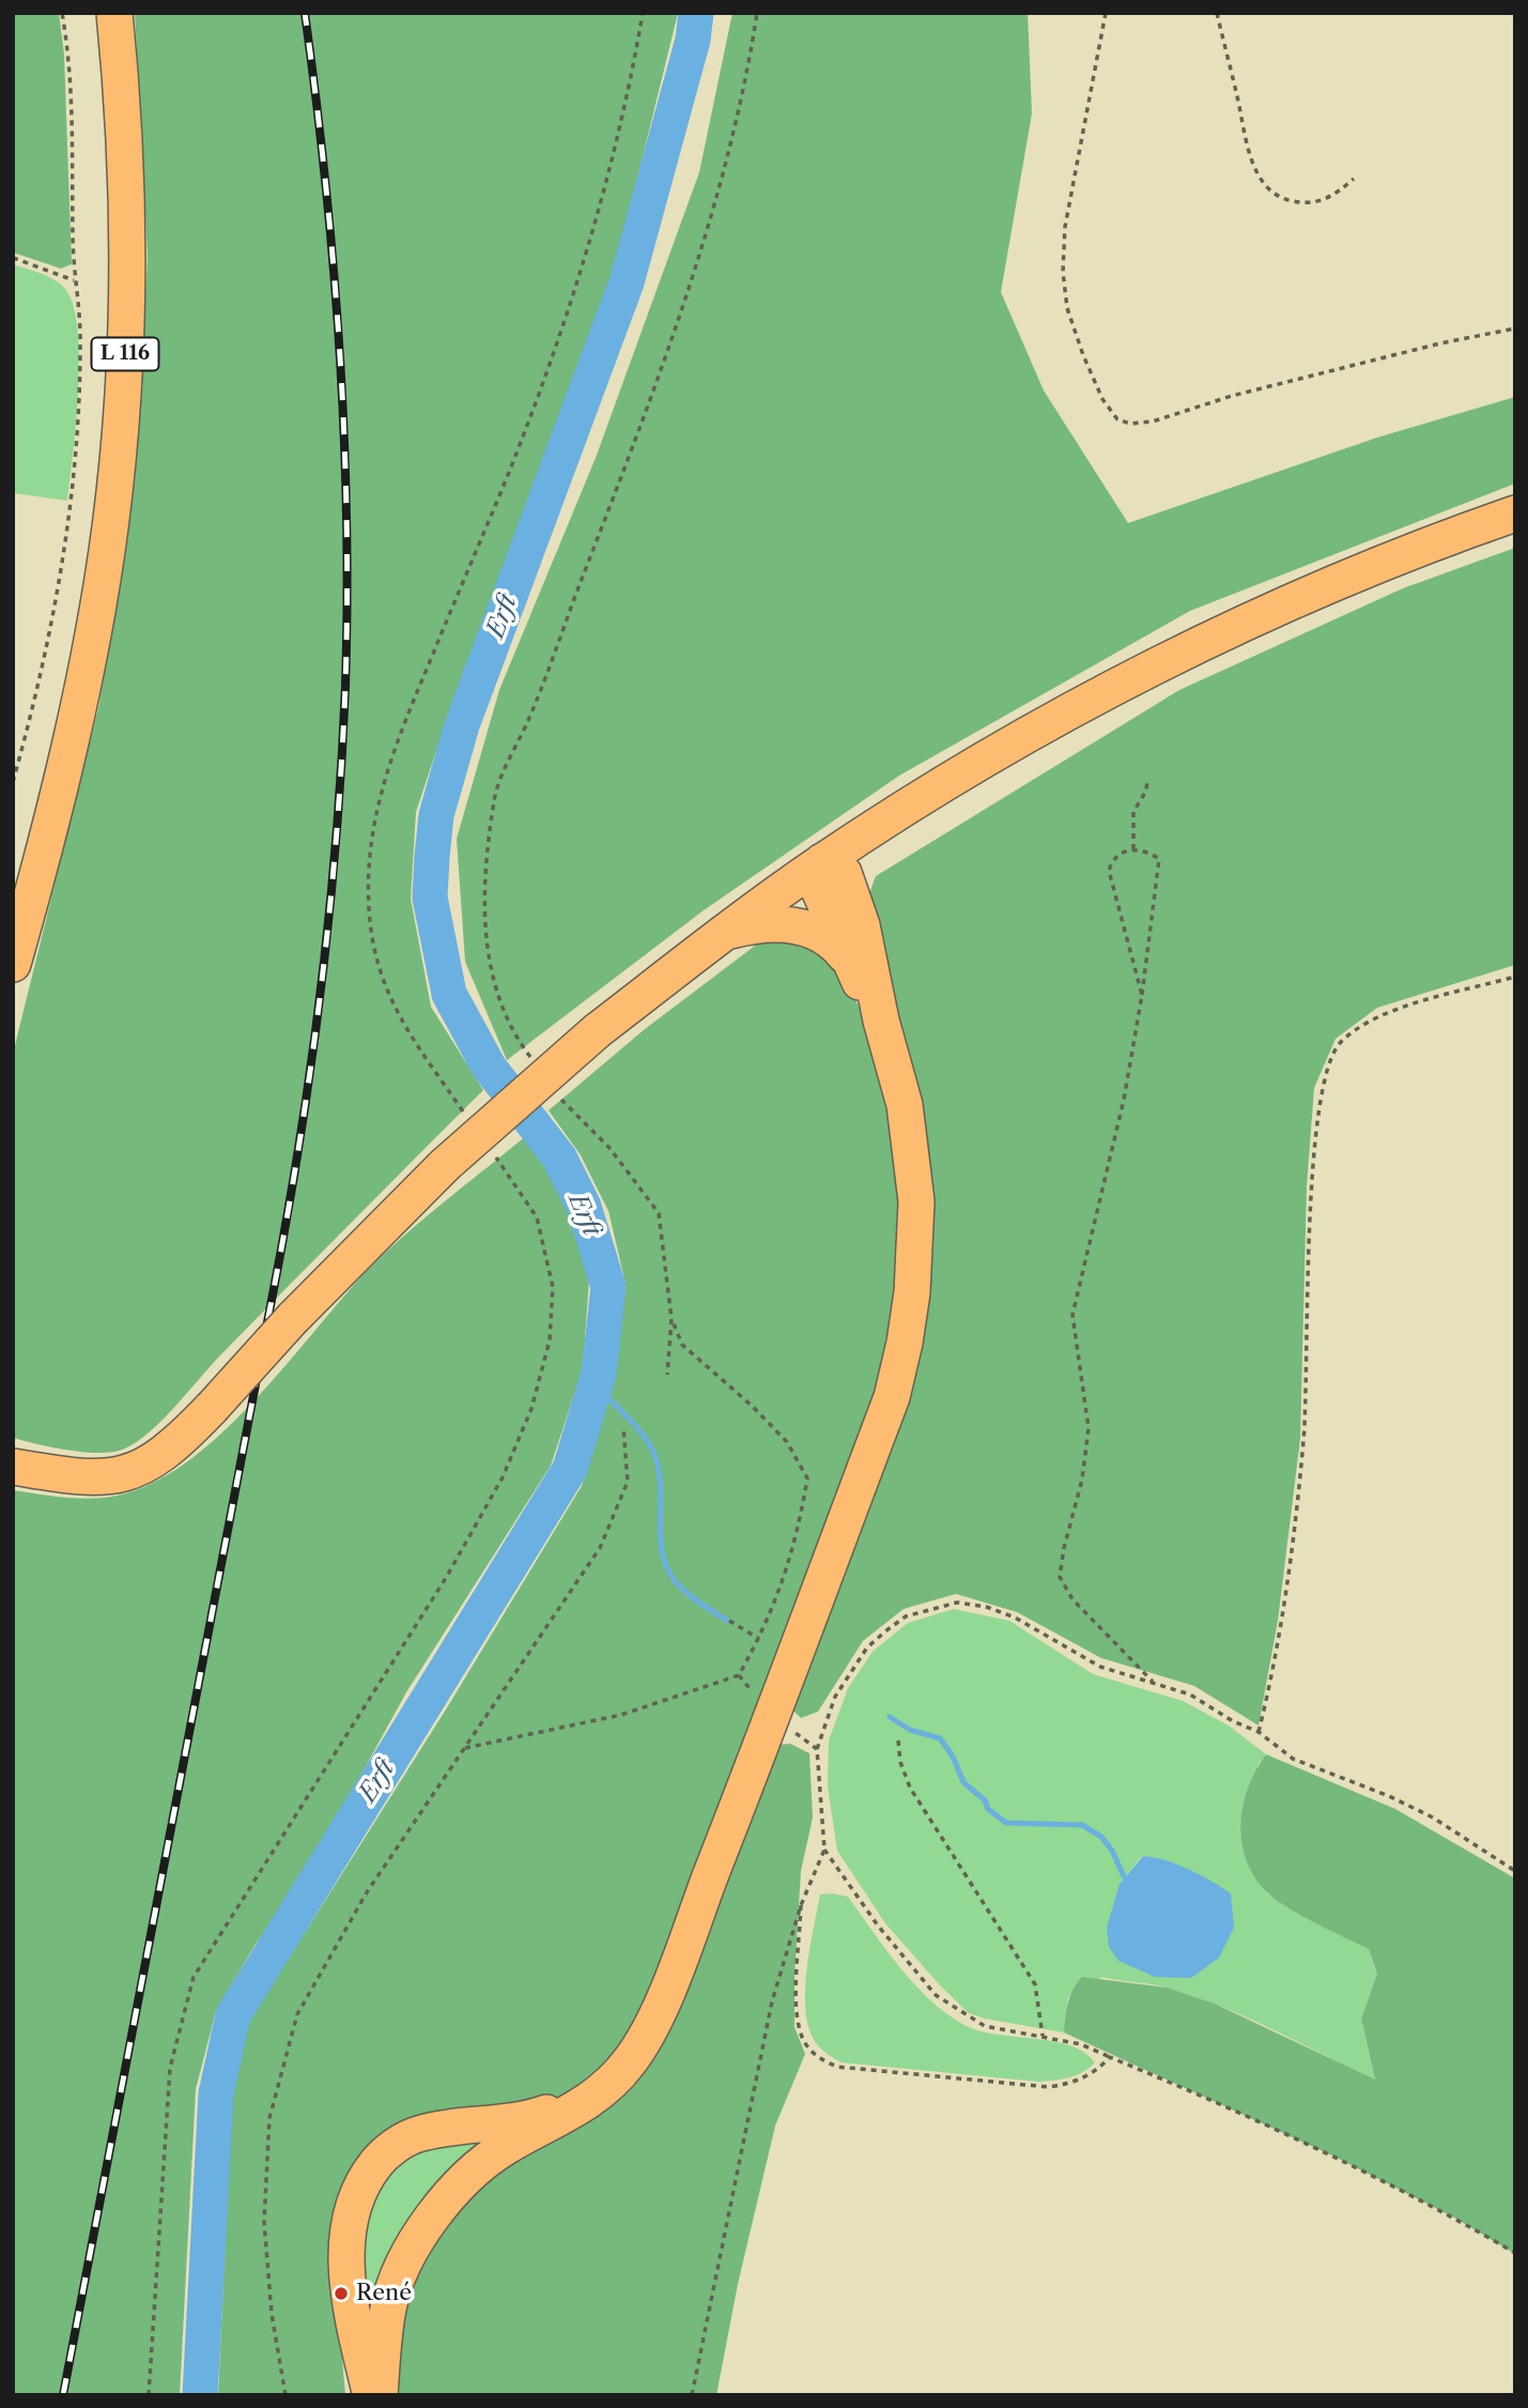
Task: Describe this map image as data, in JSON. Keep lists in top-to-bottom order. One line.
{"streets":{"main road":["L 116"]},"water":["Erft"],"places":["René"]}
